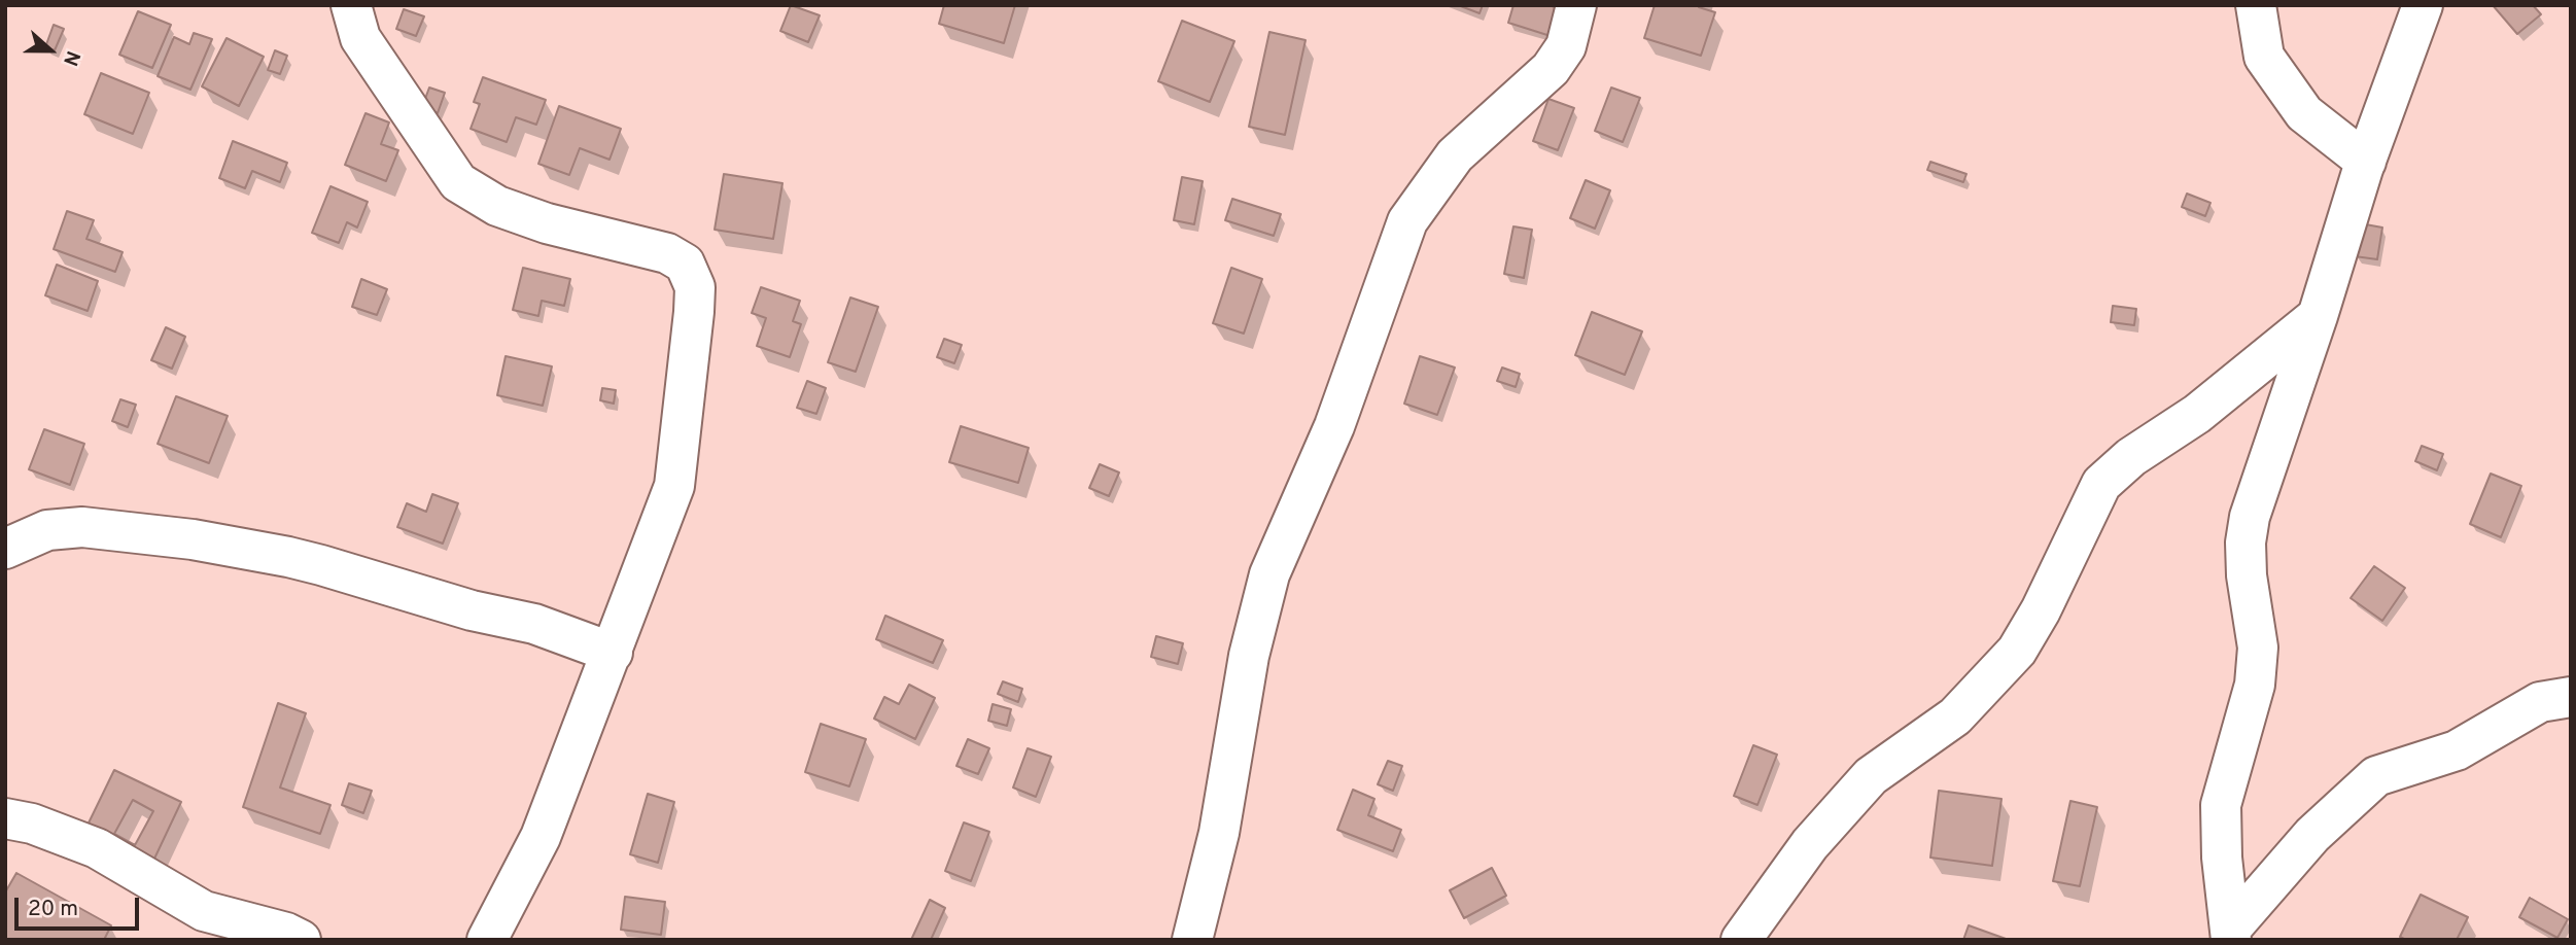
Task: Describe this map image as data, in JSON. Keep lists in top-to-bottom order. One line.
{"scale_bar":"20 m","north":"right"}
